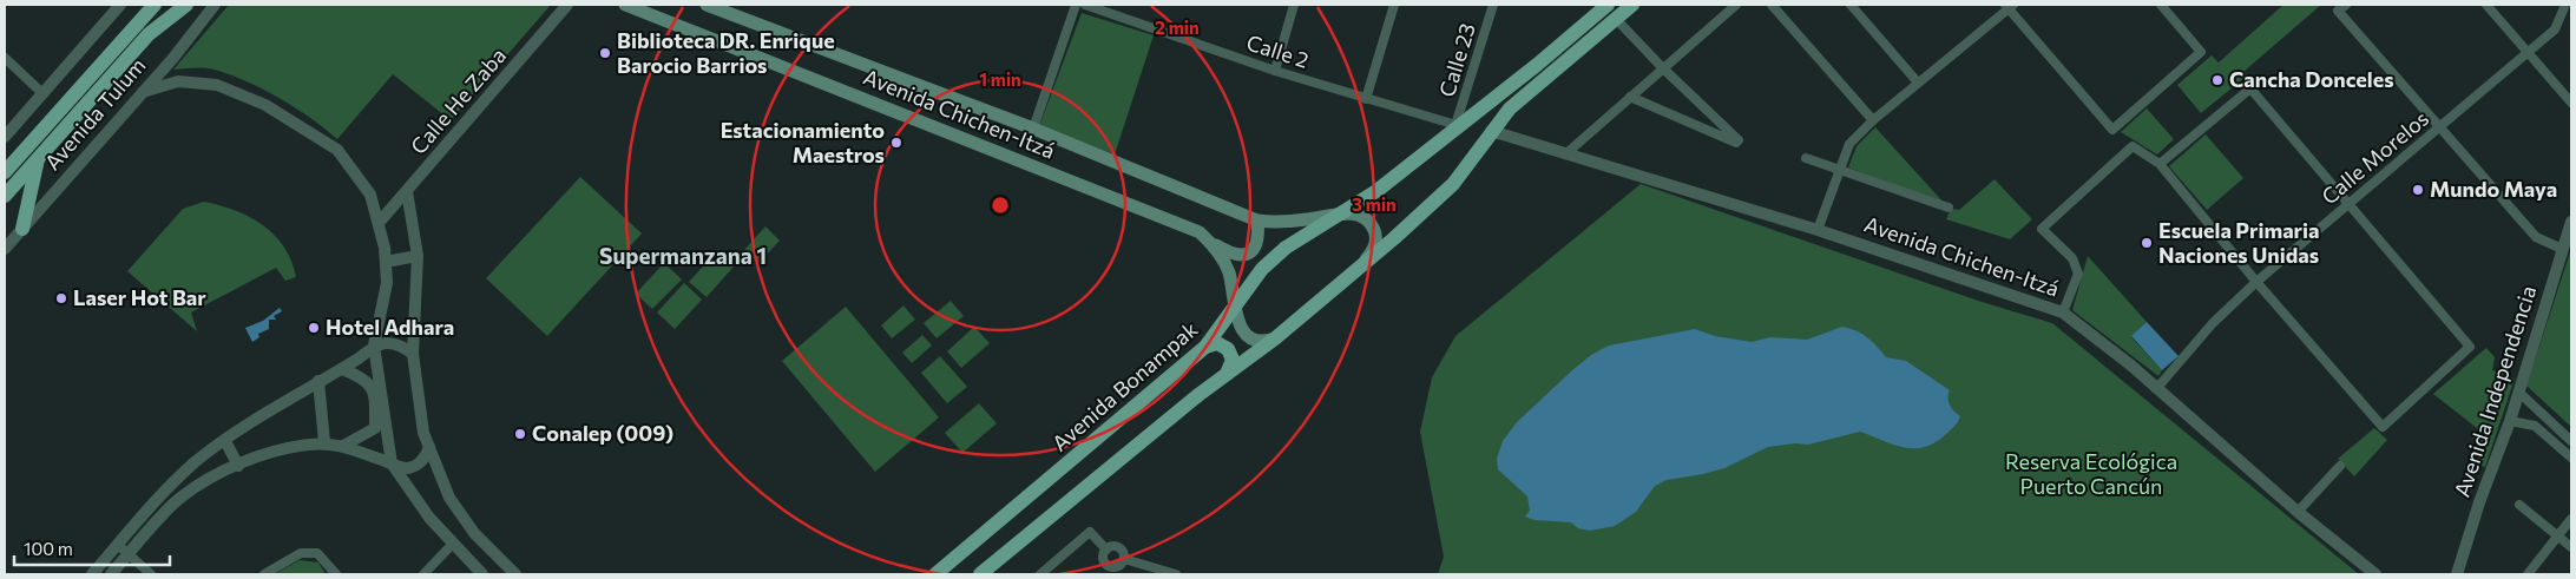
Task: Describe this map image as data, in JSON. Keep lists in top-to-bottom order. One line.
{"streets":{"main road":["Avenida Tulum","Avenida Chichen-Itzá","Avenida Bonampak"],"street":["Calle 2","Calle 23","Calle He Zaba","Calle Morelos","Avenida Independencia"]},"crossings":[["Calle 2","Calle 23"],["Calle 2","Avenida Bonampak"],["Calle 23","Avenida Bonampak"],["Avenida Chichen-Itzá","Calle Morelos"],["Avenida Chichen-Itzá","Avenida Bonampak"]],"districts":["Supermanzana 1"],"parks":["Reserva Ecológica Puerto Cancún"],"places":["Biblioteca DR. Enrique Barocio Barrios","Cancha Donceles","Estacionamiento Maestros","Mundo Maya","Escuela Primaria Naciones Unidas","Laser Hot Bar","Hotel Adhara","Conalep (009)"],"scale_bar":"100 m","rings":["2 min","1 min","3 min"]}
